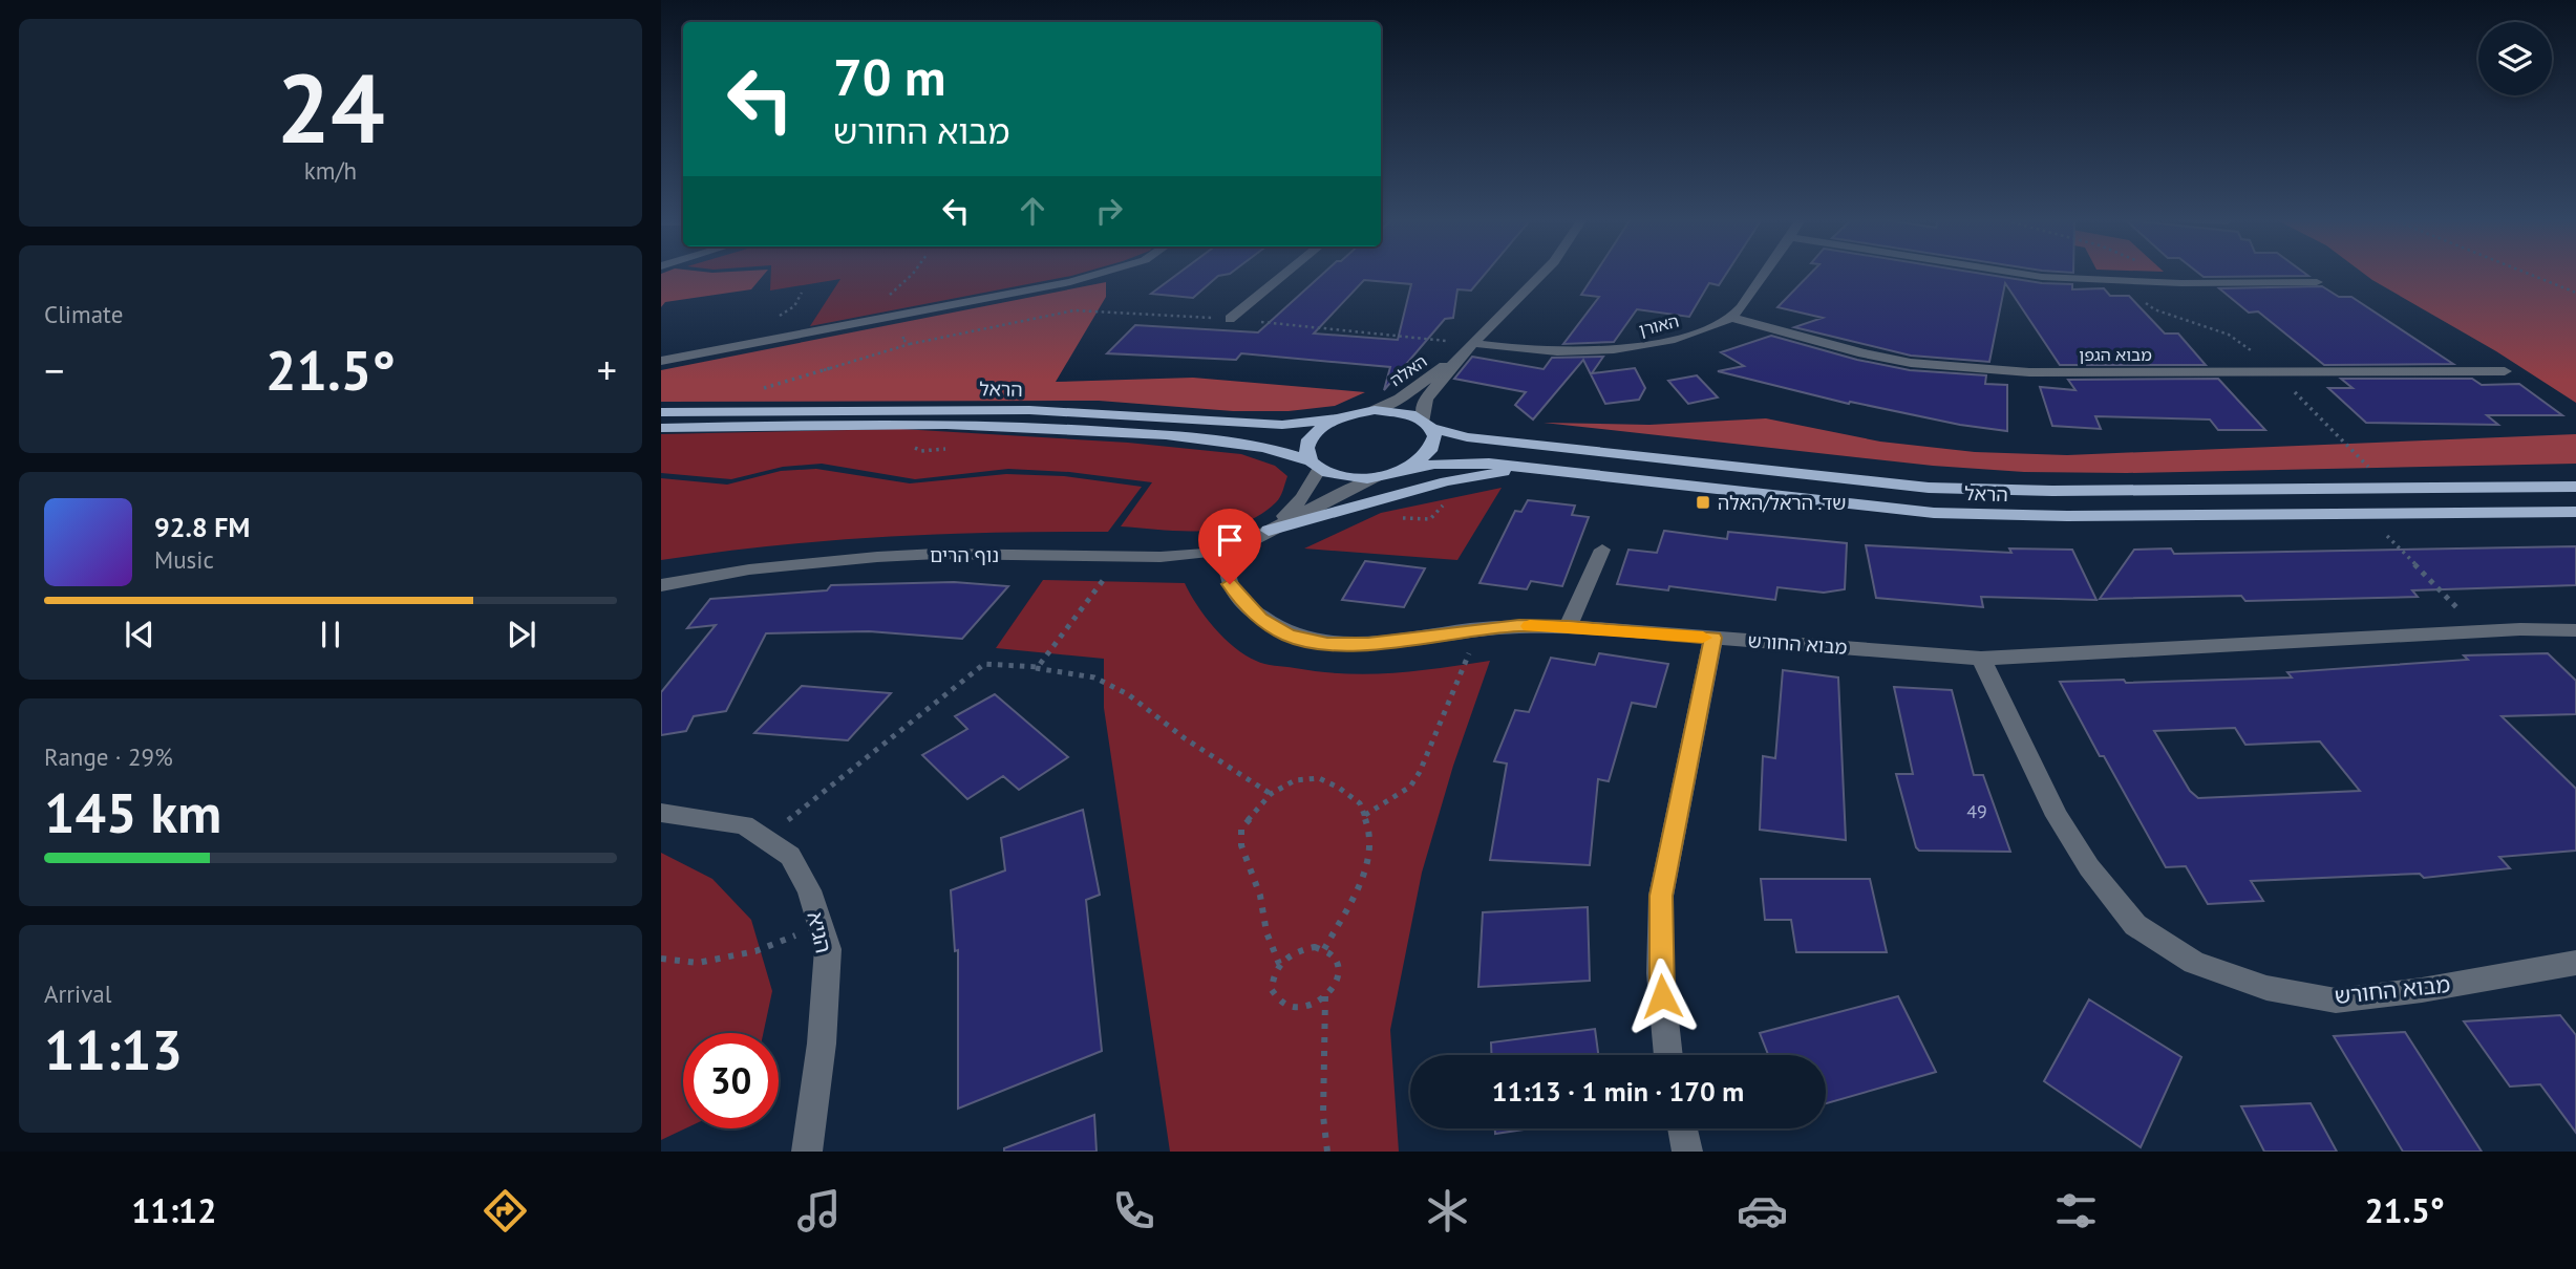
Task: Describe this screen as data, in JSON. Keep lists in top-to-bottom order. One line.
{"streets":{"main road":["הראל"],"street":["האורן","מבוא הגפן","האלה","נוף הרים","מבוא החורש","הגיא"]},"crossings":[["האורן","מבוא הגפן"],["האורן","האלה"],["האלה","הראל"],["הראל","נוף הרים"],["נוף הרים","מבוא החורש"]],"places":{"transit":["שד. הראל/האלה"]},"house_numbers":["49"],"page":{"tile":[["24","km/h"],"Climate",["Range · 29%","145 km"],["Arrival","11:13"]],"turn":["70 m","מבוא החורש"],"heat":["−","21.5°","+"],"song":["92.8 FM","Music"],"limit":"30","trip":"11:13 · 1 min · 170 m","tabs":["11:12","21.5°"]}}
